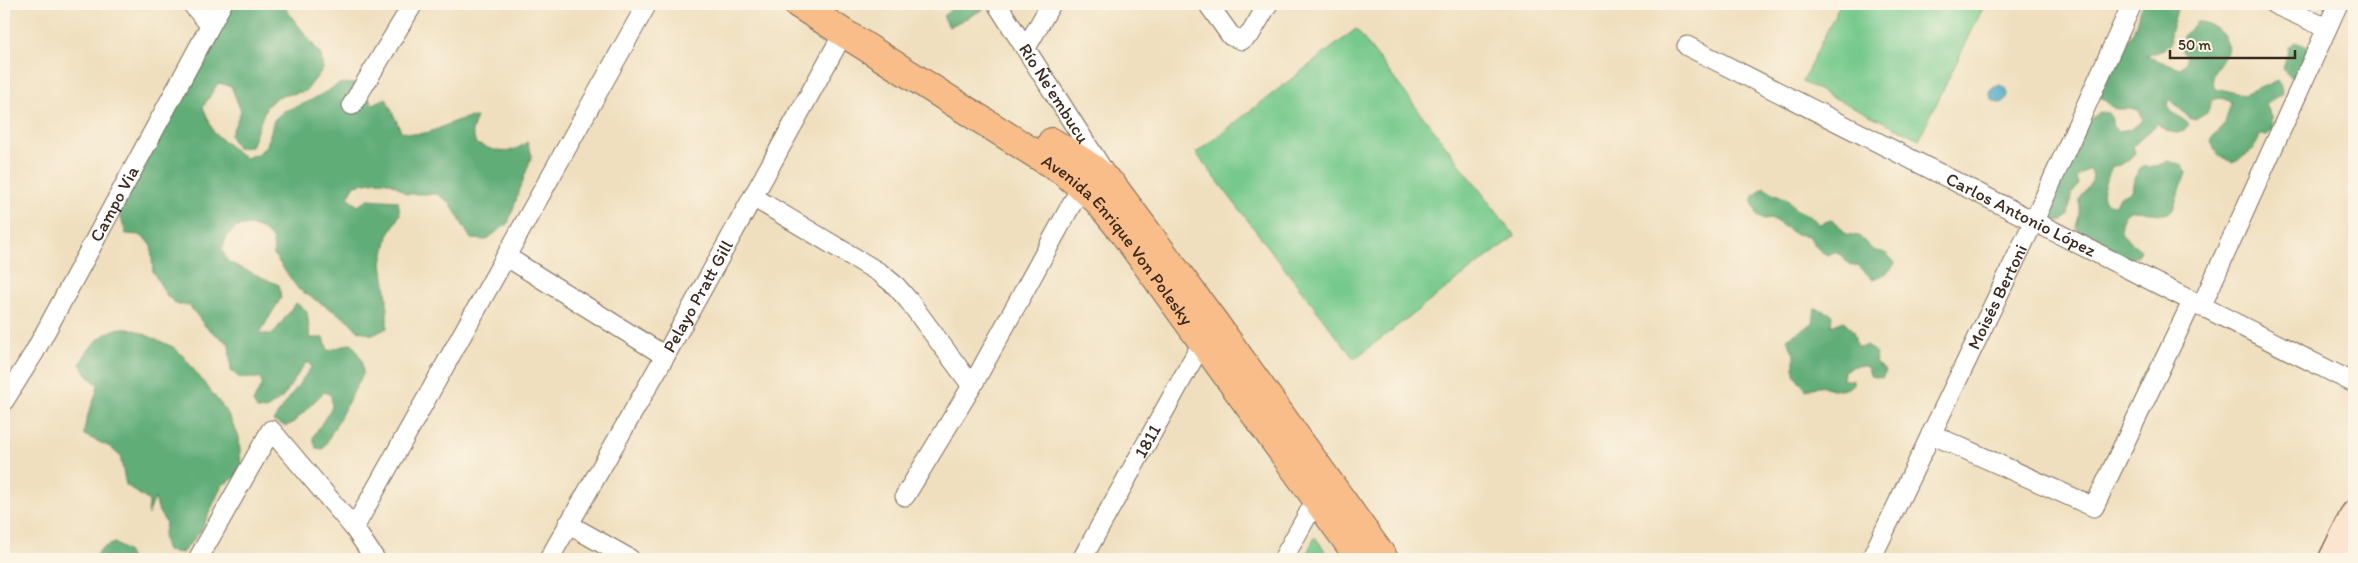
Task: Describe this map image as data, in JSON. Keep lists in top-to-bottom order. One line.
{"streets":{"main road":["Avenida Enrique Von Polesky"],"street":["Río Ñe'embucu","Campo Via","Carlos Antonio López","Pelayo Pratt Gill","Moisés Bertoni","1811"]},"crossings":[["Río Ñe'embucu","Avenida Enrique Von Polesky"],["Carlos Antonio López","Moisés Bertoni"],["Avenida Enrique Von Polesky","Pelayo Pratt Gill"],["Avenida Enrique Von Polesky","1811"]],"scale_bar":"50 m"}
